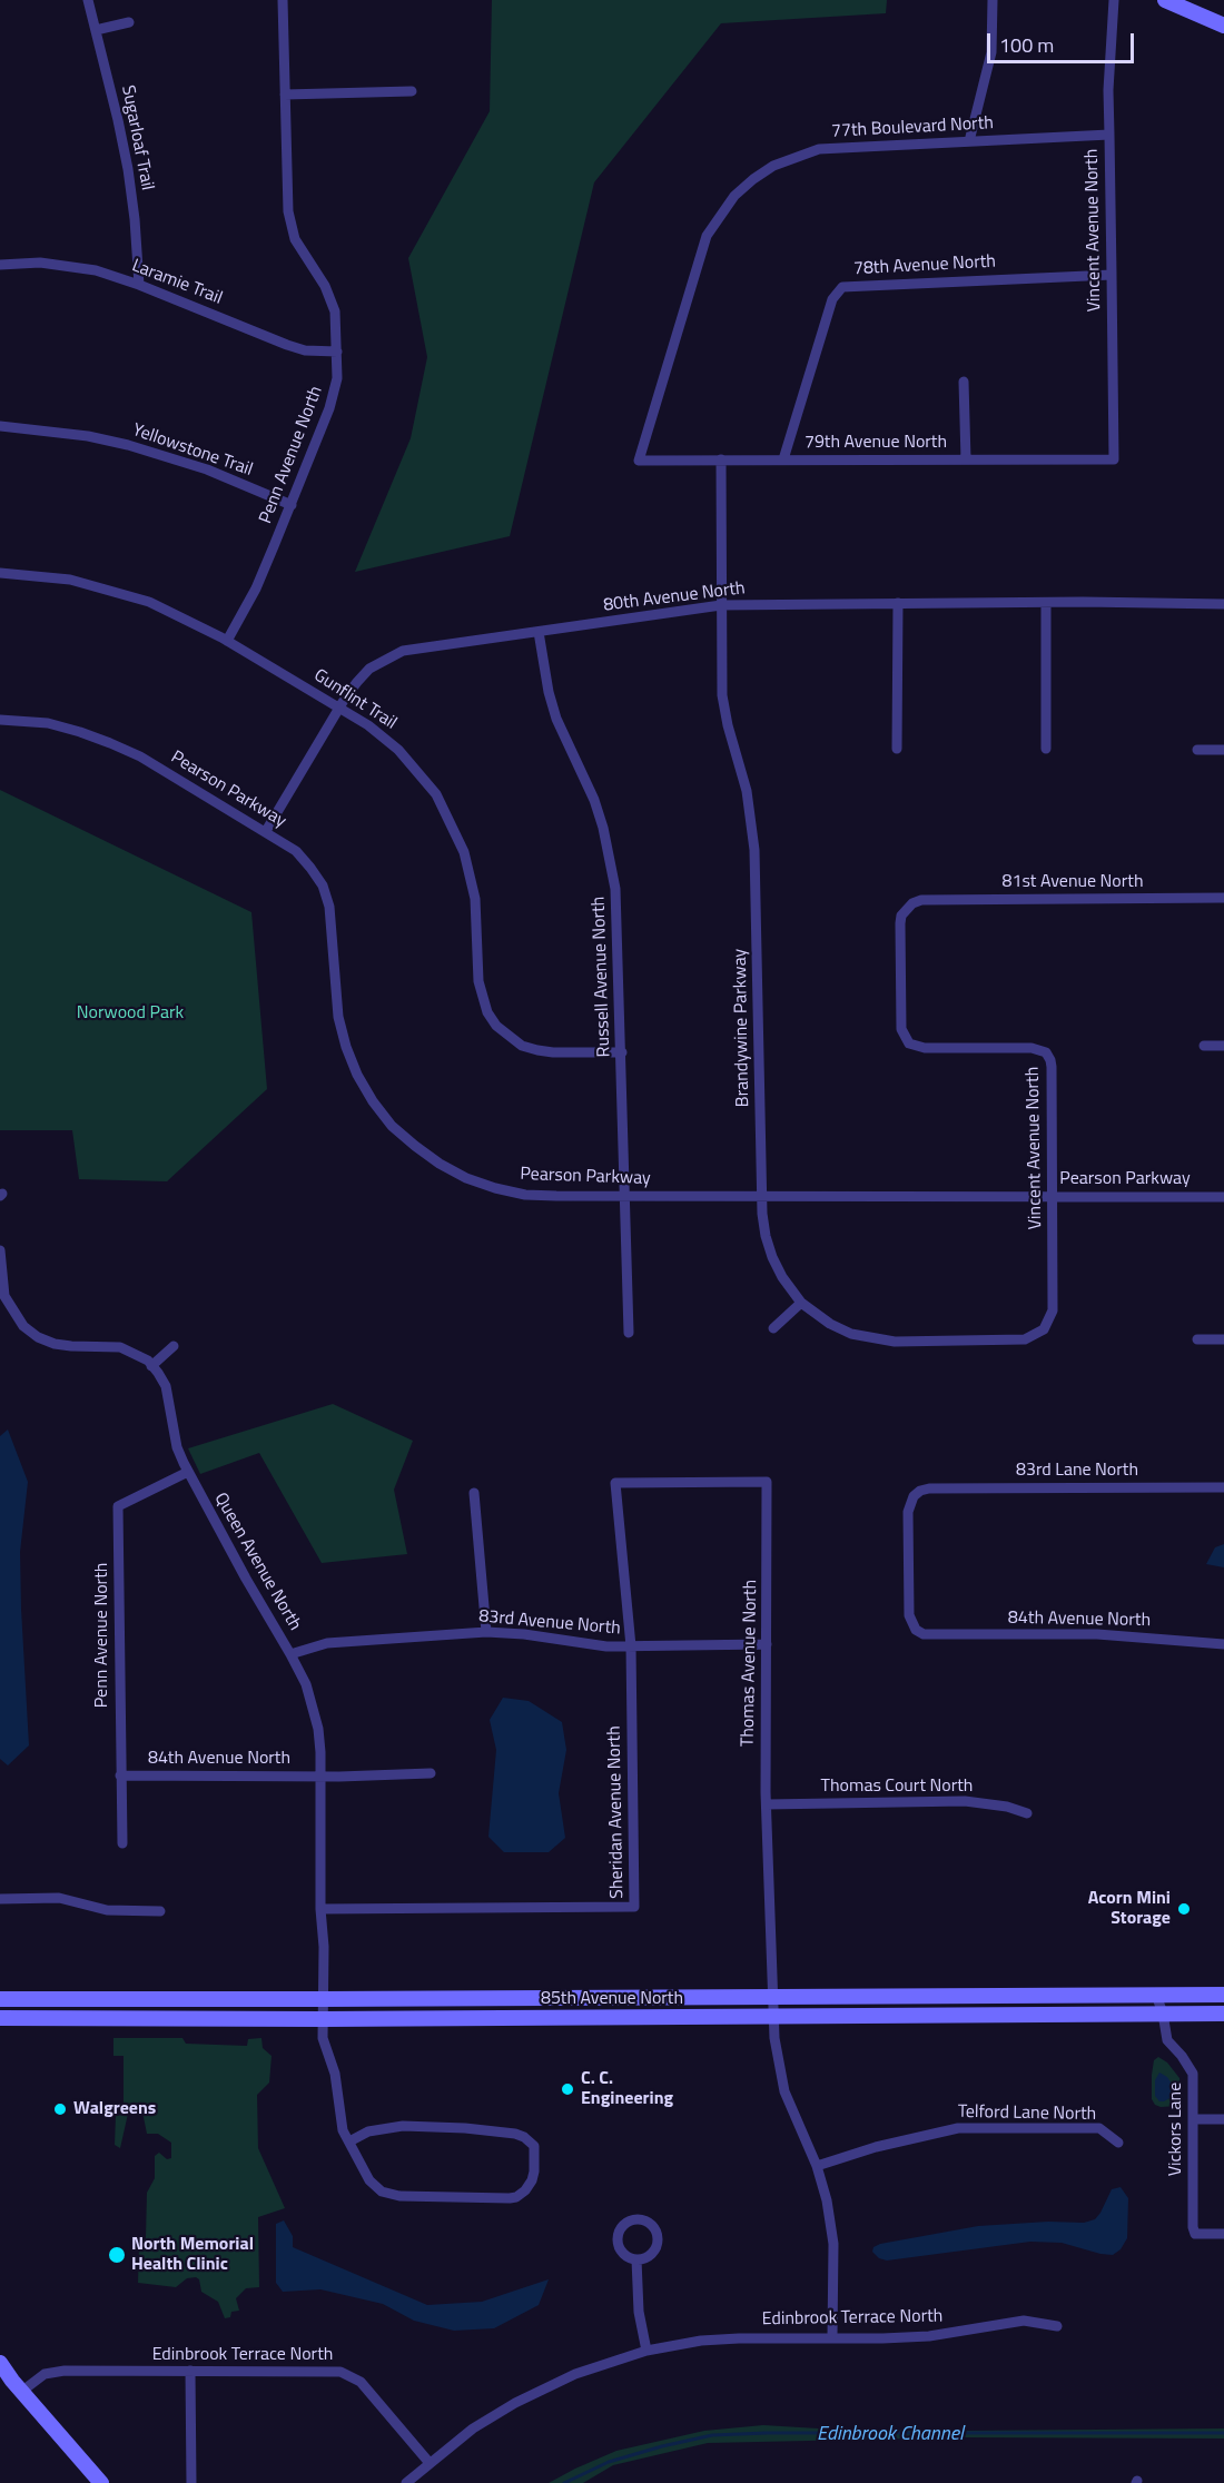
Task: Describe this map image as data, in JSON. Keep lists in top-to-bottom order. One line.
{"streets":{"main road":["85th Avenue North"],"street":["77th Boulevard North","Sugarloaf Trail","Vincent Avenue North","78th Avenue North","Laramie Trail","79th Avenue North","Yellowstone Trail","Penn Avenue North","80th Avenue North","Gunflint Trail","Pearson Parkway","81st Avenue North","Russell Avenue North","Brandywine Parkway","83rd Lane North","Queen Avenue North","84th Avenue North","83rd Avenue North","Thomas Avenue North","Thomas Court North","Sheridan Avenue North","Telford Lane North","Vickors Lane","Edinbrook Terrace North"]},"crossings":[["77th Boulevard North","Vincent Avenue North"],["77th Boulevard North","79th Avenue North"],["Sugarloaf Trail","Laramie Trail"],["Vincent Avenue North","78th Avenue North"],["Vincent Avenue North","79th Avenue North"],["Vincent Avenue North","Pearson Parkway"],["Vincent Avenue North","81st Avenue North"],["Vincent Avenue North","Brandywine Parkway"],["78th Avenue North","79th Avenue North"],["Laramie Trail","Penn Avenue North"],["79th Avenue North","Brandywine Parkway"],["Yellowstone Trail","Penn Avenue North"],["Penn Avenue North","Gunflint Trail"],["Penn Avenue North","Queen Avenue North"],["Penn Avenue North","84th Avenue North"],["80th Avenue North","Gunflint Trail"],["80th Avenue North","Pearson Parkway"],["80th Avenue North","Russell Avenue North"],["80th Avenue North","Brandywine Parkway"],["Gunflint Trail","Russell Avenue North"],["Pearson Parkway","Russell Avenue North"],["Pearson Parkway","Brandywine Parkway"],["83rd Lane North","84th Avenue North"],["Queen Avenue North","84th Avenue North"],["Queen Avenue North","83rd Avenue North"],["Queen Avenue North","Sheridan Avenue North"],["Queen Avenue North","85th Avenue North"],["83rd Avenue North","Thomas Avenue North"],["83rd Avenue North","Sheridan Avenue North"],["Thomas Avenue North","Thomas Court North"],["Thomas Avenue North","Sheridan Avenue North"],["Thomas Avenue North","85th Avenue North"],["Thomas Avenue North","Telford Lane North"],["Thomas Avenue North","Edinbrook Terrace North"],["85th Avenue North","Vickors Lane"]],"water":["Edinbrook Channel"],"parks":["Norwood Park"],"places":["Acorn Mini Storage","C. C. Engineering","Walgreens","North Memorial Health Clinic"],"scale_bar":"100 m"}
